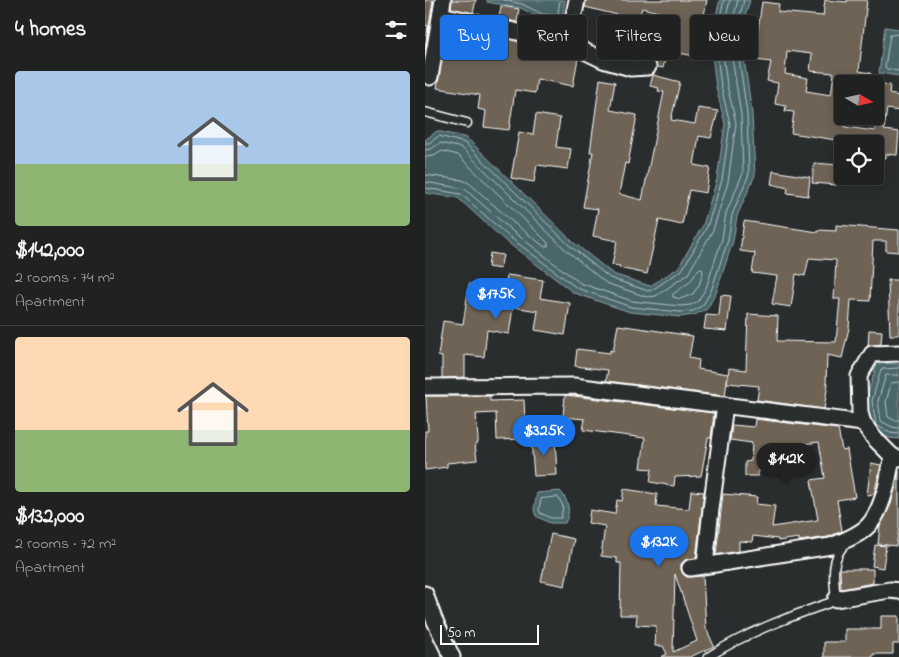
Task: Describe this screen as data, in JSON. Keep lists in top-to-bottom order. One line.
{"scale_bar":"50 m","north":"right","page":{"heading":"4 homes","chip":["Buy","Rent","Filters","New"],"list":[{"name":"$142,000","note":"2 rooms · 74 m² · Apartment"},{"name":"$132,000","note":"2 rooms · 72 m² · Apartment"}],"price":["$175K","$325K","$142K","$132K"],"scale":"50 m"}}
